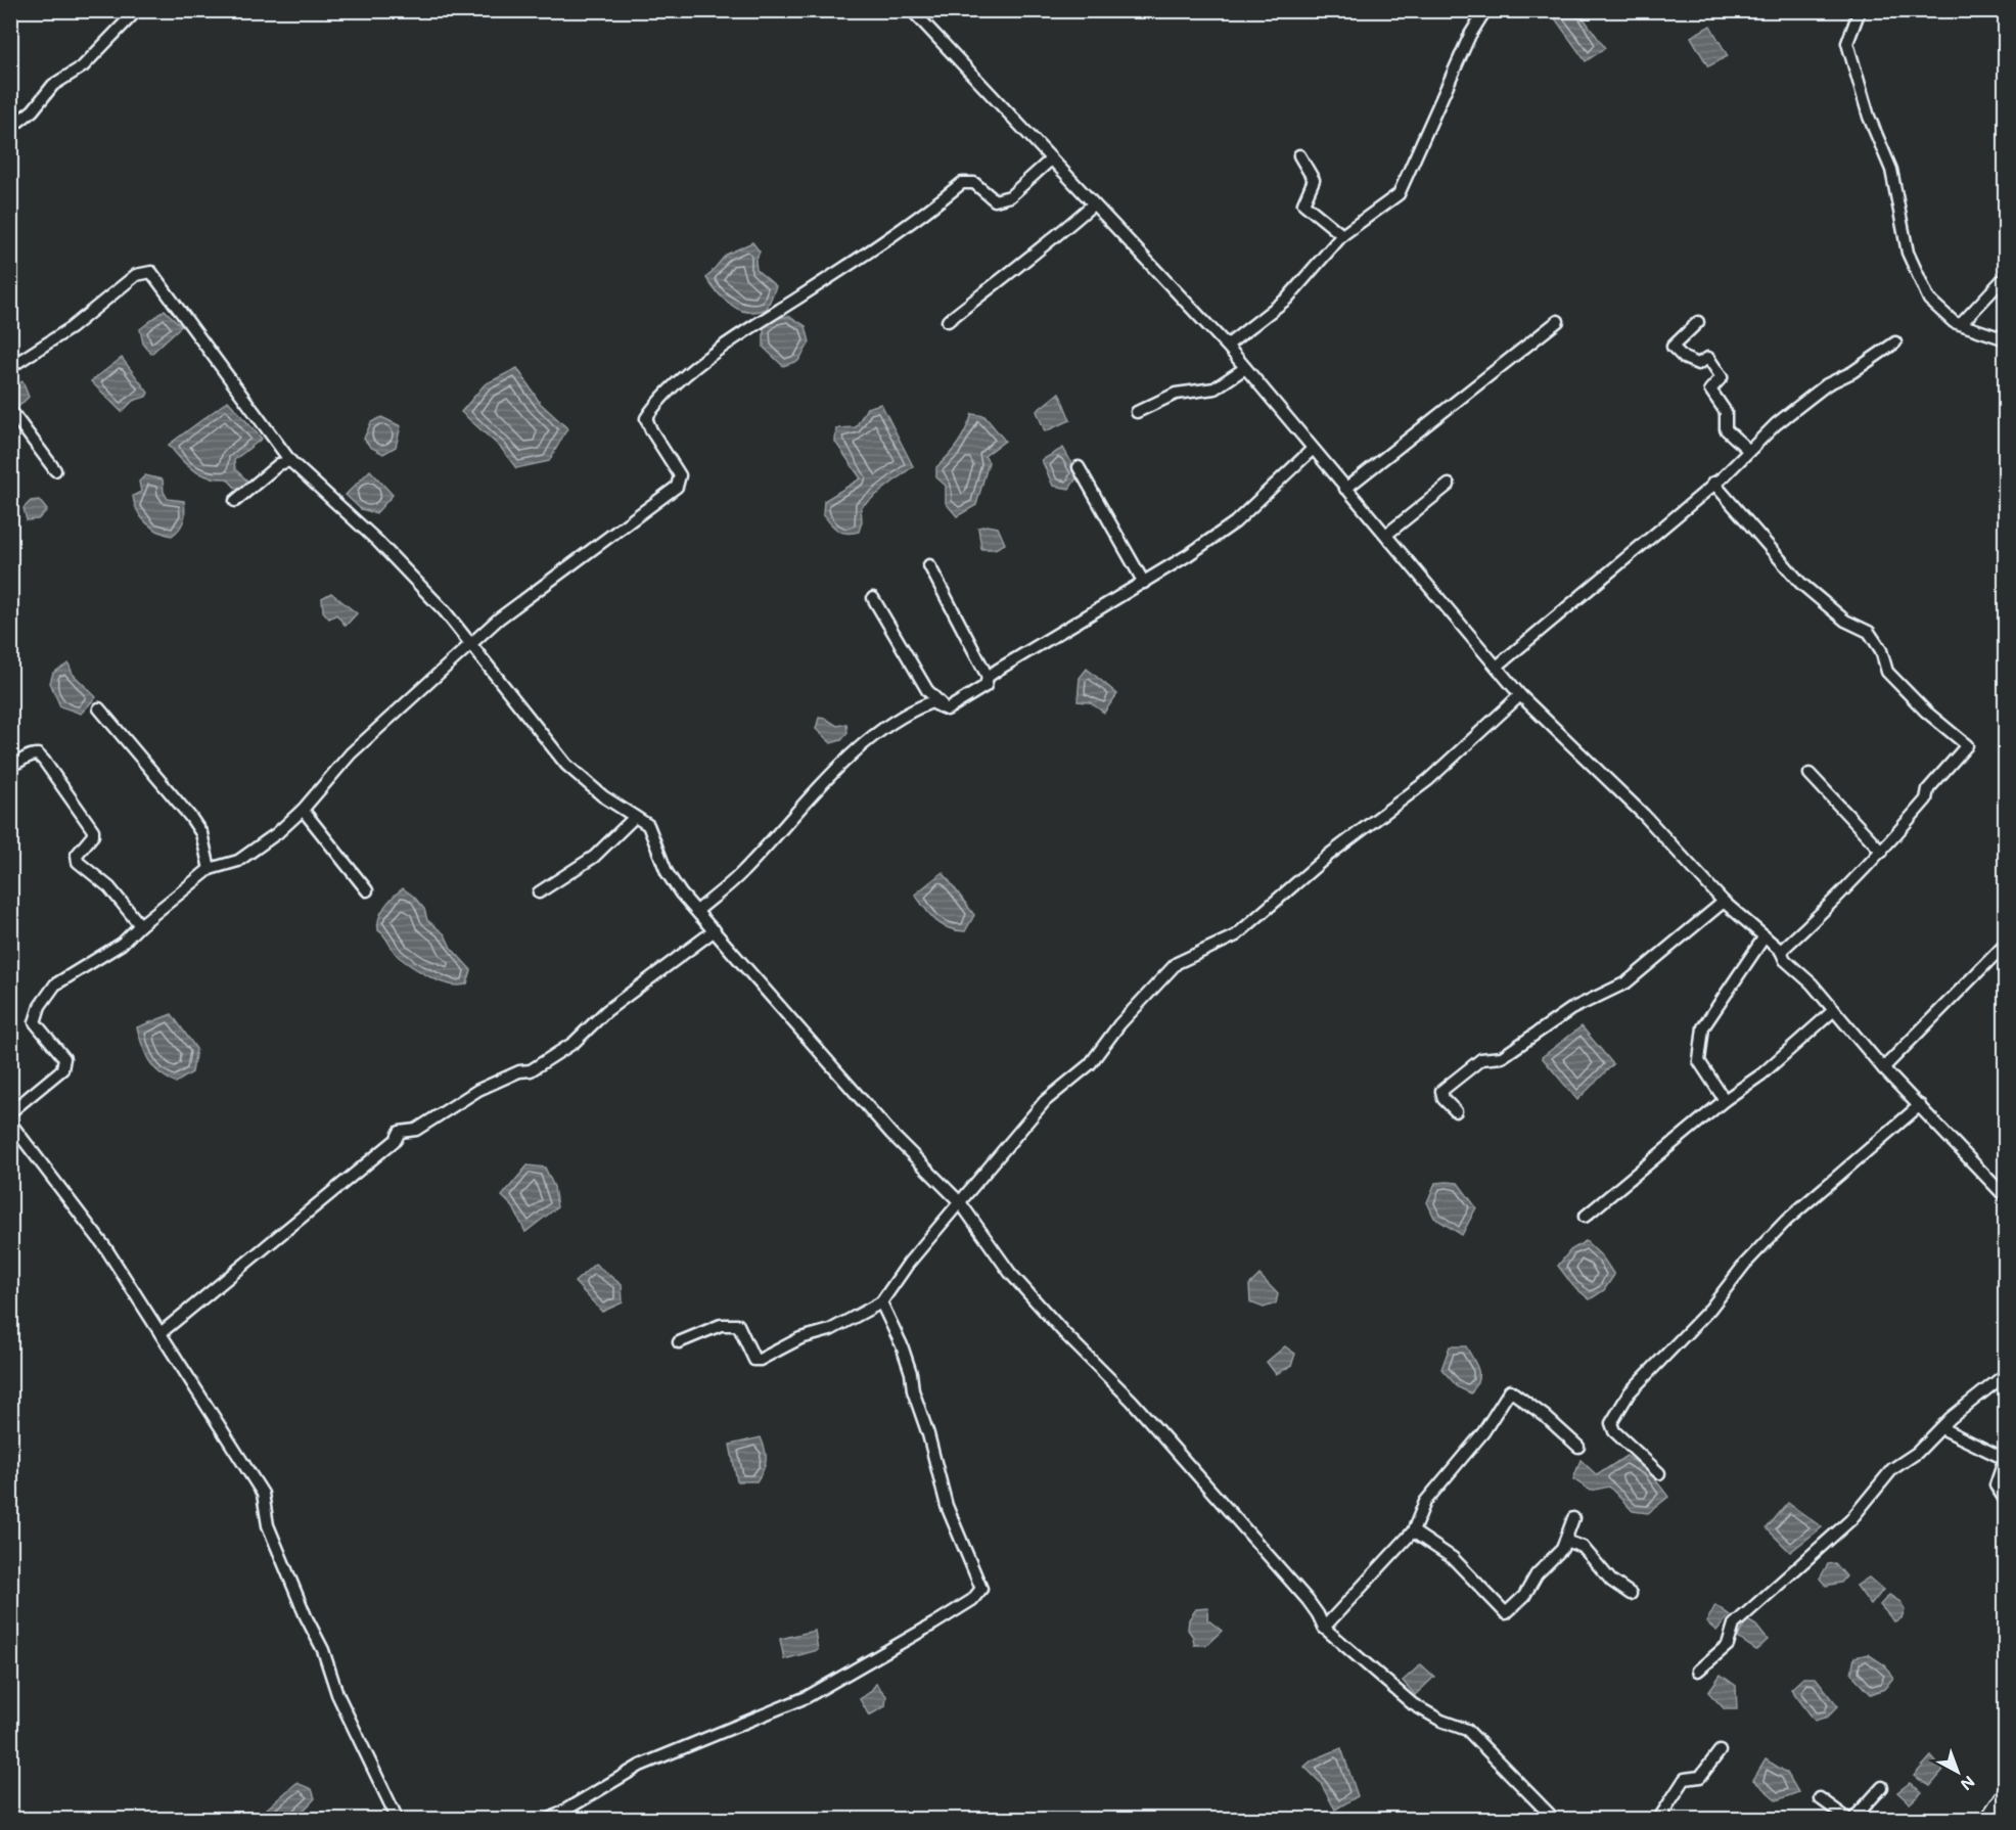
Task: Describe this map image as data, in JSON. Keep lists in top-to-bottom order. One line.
{"north":"bottom right"}
